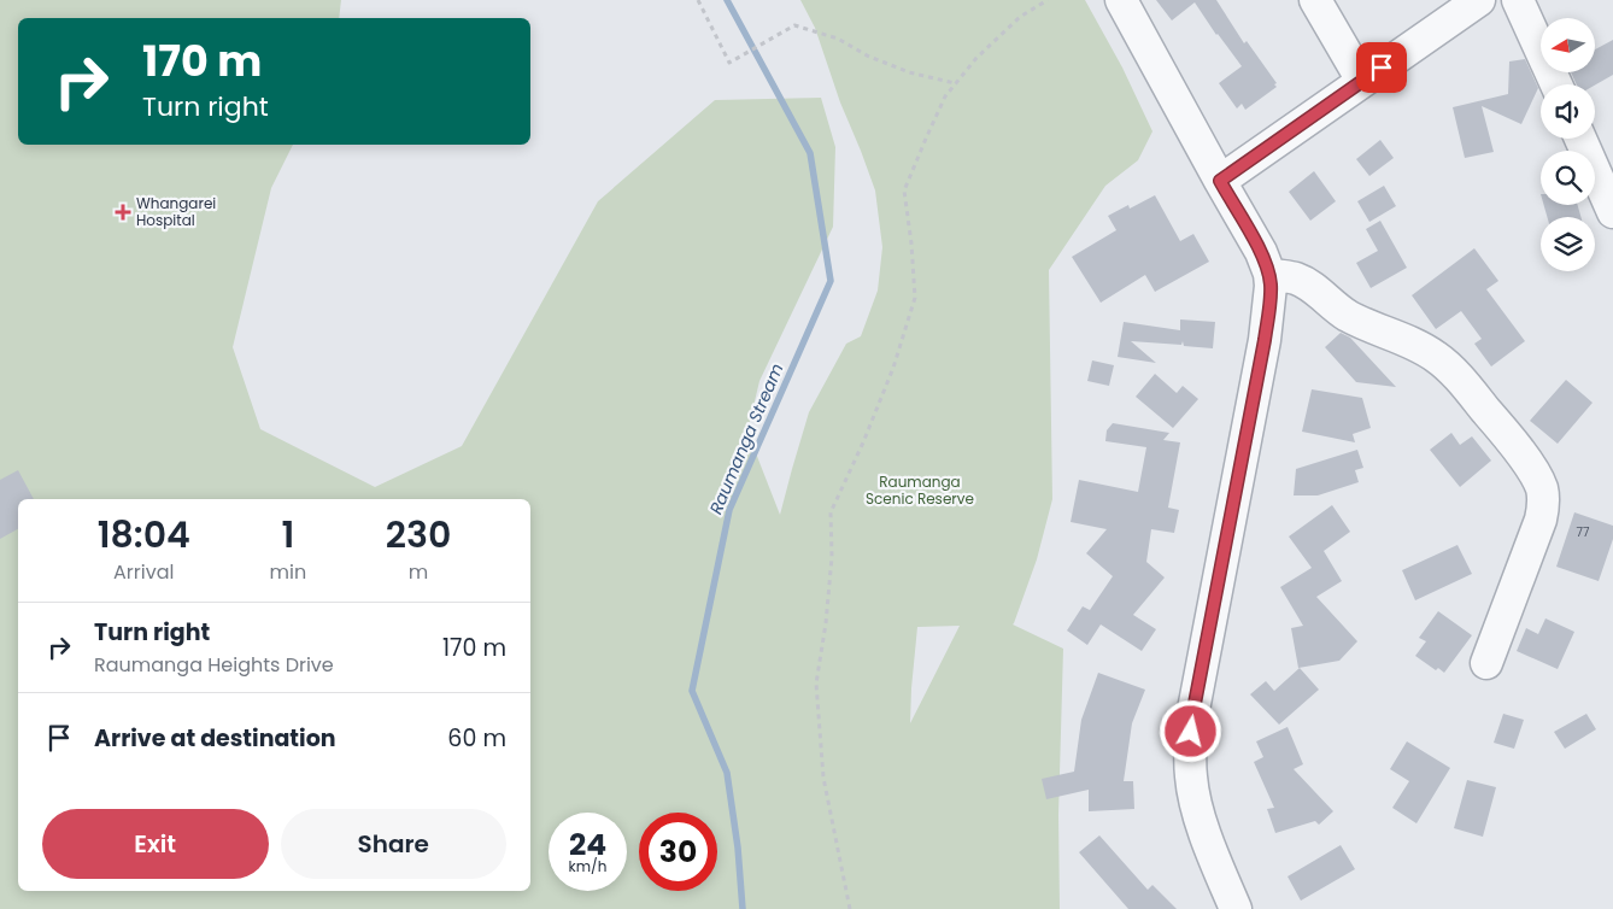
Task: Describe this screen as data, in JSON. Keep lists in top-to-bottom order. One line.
{"water":["Raumanga Stream"],"parks":["Raumanga Scenic Reserve"],"places":{"health":["Whangarei Hospital"]},"house_numbers":["77"],"north":"left","page":{"turn":["170 m","Turn right"],"eta":["18:04","Arrival","1","min","230","m"],"list":[{"name":"Turn right","note":"Raumanga Heights Drive","value":"170 m"},{"name":"Arrive at destination","value":"60 m"}],"buttons":["Exit","Share"],"speed":"24 km/h","limit":"30"}}
